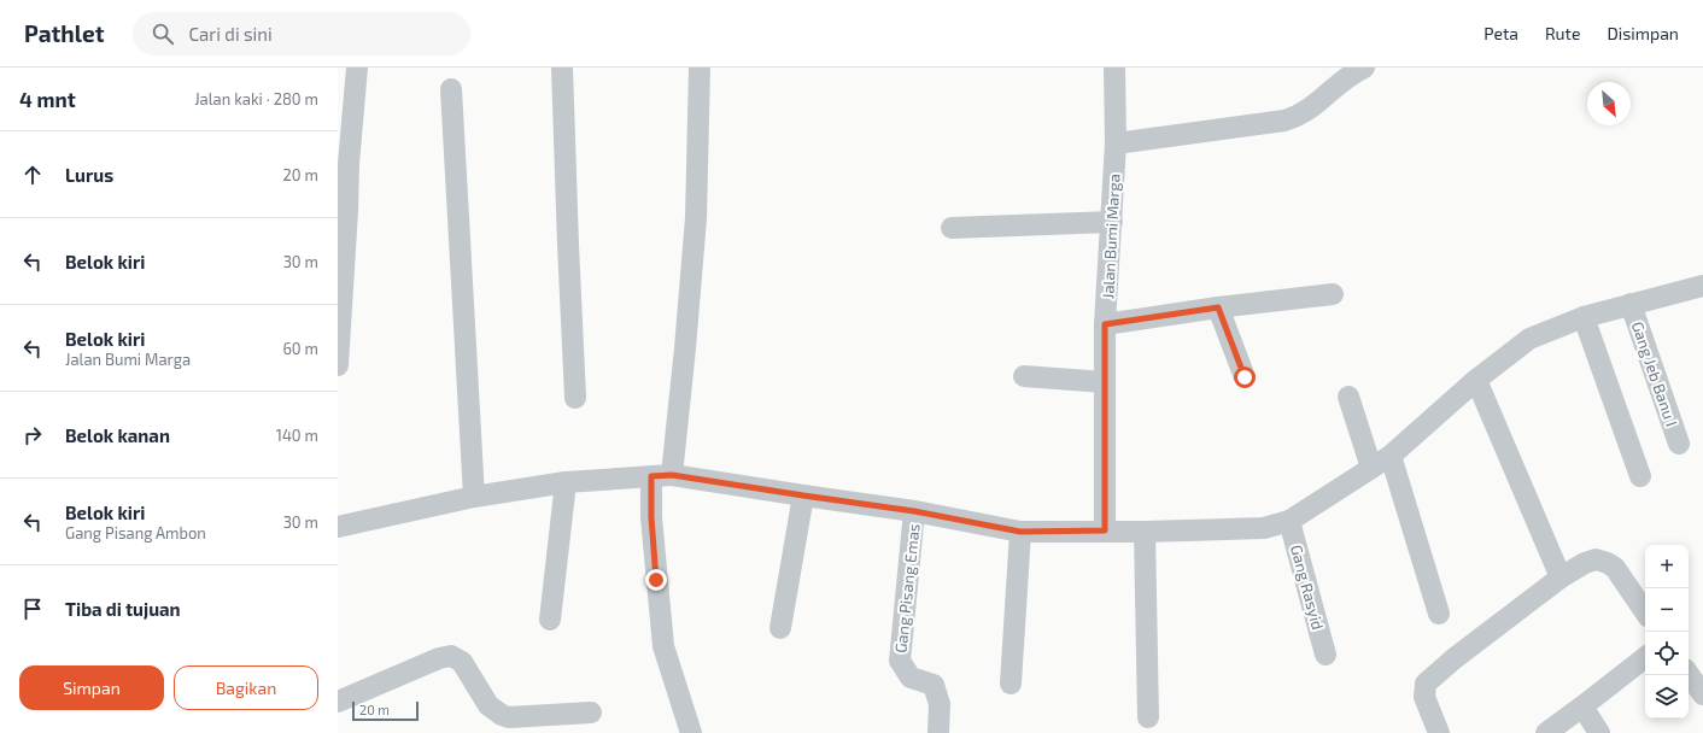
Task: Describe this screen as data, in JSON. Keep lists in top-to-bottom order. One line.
{"streets":{"street":["Jalan Bumi Marga","Gang Jeb Banu I","Gang Rasyid","Gang Pisang Emas"]},"scale_bar":"20 m","north":"bottom right","page":{"header":"Pathlet","search":"Cari di sini","nav":["Peta","Rute","Disimpan"],"heading":["4 mnt","Jalan kaki · 280 m"],"list":[["Lurus","20 m"],["Belok kiri","30 m"],["Belok kiri","Jalan Bumi Marga","60 m"],["Belok kanan","140 m"],["Belok kiri","Gang Pisang Ambon","30 m"],"Tiba di tujuan"],"map_buttons":["+","−"],"buttons":["Simpan","Bagikan"],"scale":"20 m"}}
